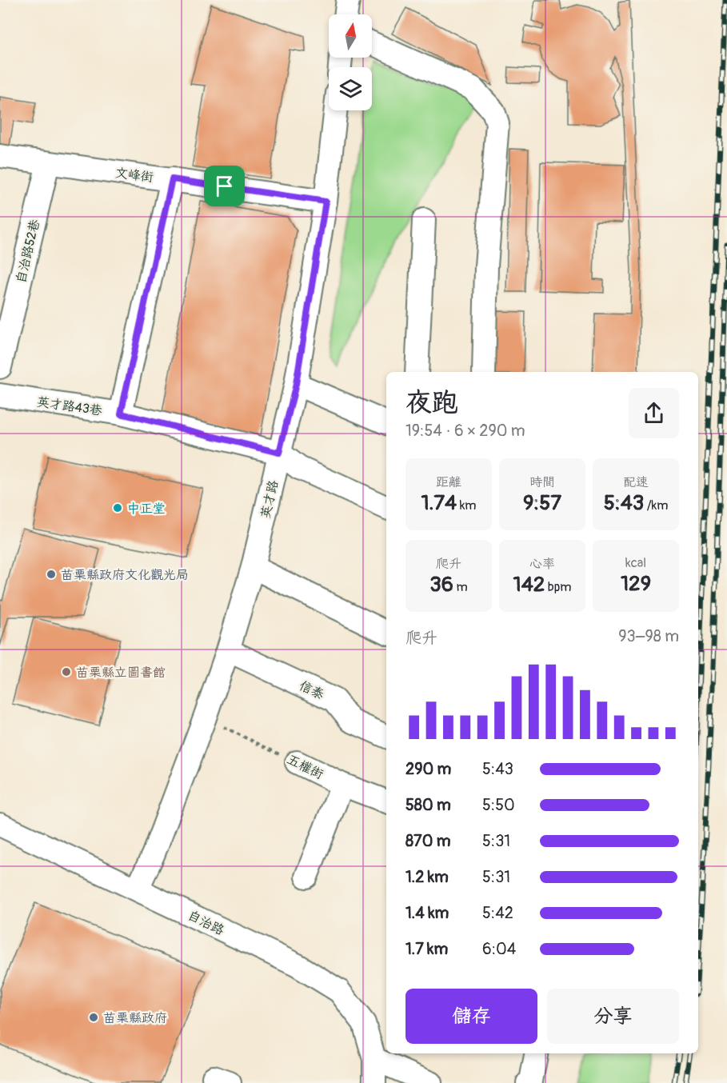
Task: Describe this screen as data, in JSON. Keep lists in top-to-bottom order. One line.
{"streets":{"street":["文峰街","自治路52巷","英才路43巷","英才路","信泰","五權街","自治路"]},"crossings":[["文峰街","自治路52巷"],["文峰街","英才路"],["英才路43巷","英才路"],["英才路","信泰"],["英才路","自治路"]],"places":["中正堂","苗栗縣政府文化觀光局","苗栗縣立圖書館","苗栗縣政府"],"north":"top","page":{"heading":["夜跑","19:54 · 6 × 290 m"],"stats":[["距離","1.74 km"],["時間","9:57"],["配速","5:43 /km"],["爬升","36 m"],["心率","142 bpm"],["kcal","129"]],"chart":["爬升","93–98 m"],"list":[{"name":"290 m","note":"5:43"},{"name":"580 m","note":"5:50"},{"name":"870 m","note":"5:31"},{"name":"1.2 km","note":"5:31"},{"name":"1.4 km","note":"5:42"},{"name":"1.7 km","note":"6:04"}],"buttons":["儲存","分享"]}}
